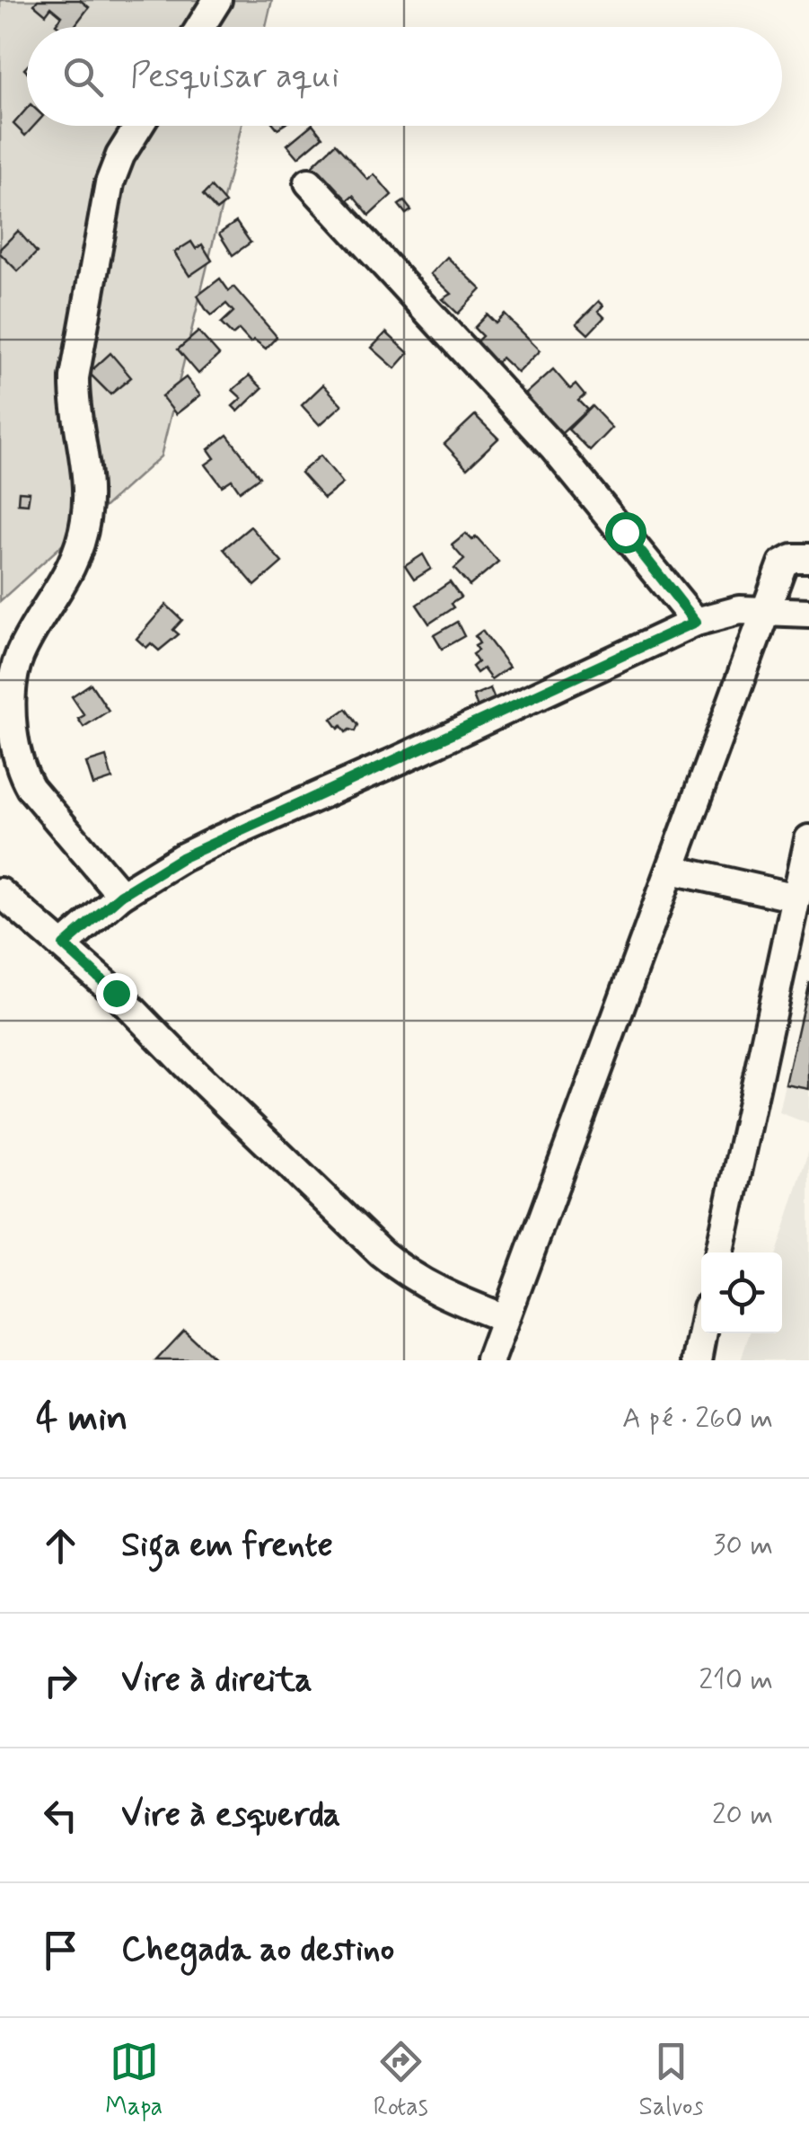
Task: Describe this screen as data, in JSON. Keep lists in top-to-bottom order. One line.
{"page":{"search":"Pesquisar aqui","heading":["4 min","A pé · 260 m"],"list":[["Siga em frente","30 m"],["Vire à direita","210 m"],["Vire à esquerda","20 m"],"Chegada ao destino"],"nav":["Mapa","Rotas","Salvos"]}}
